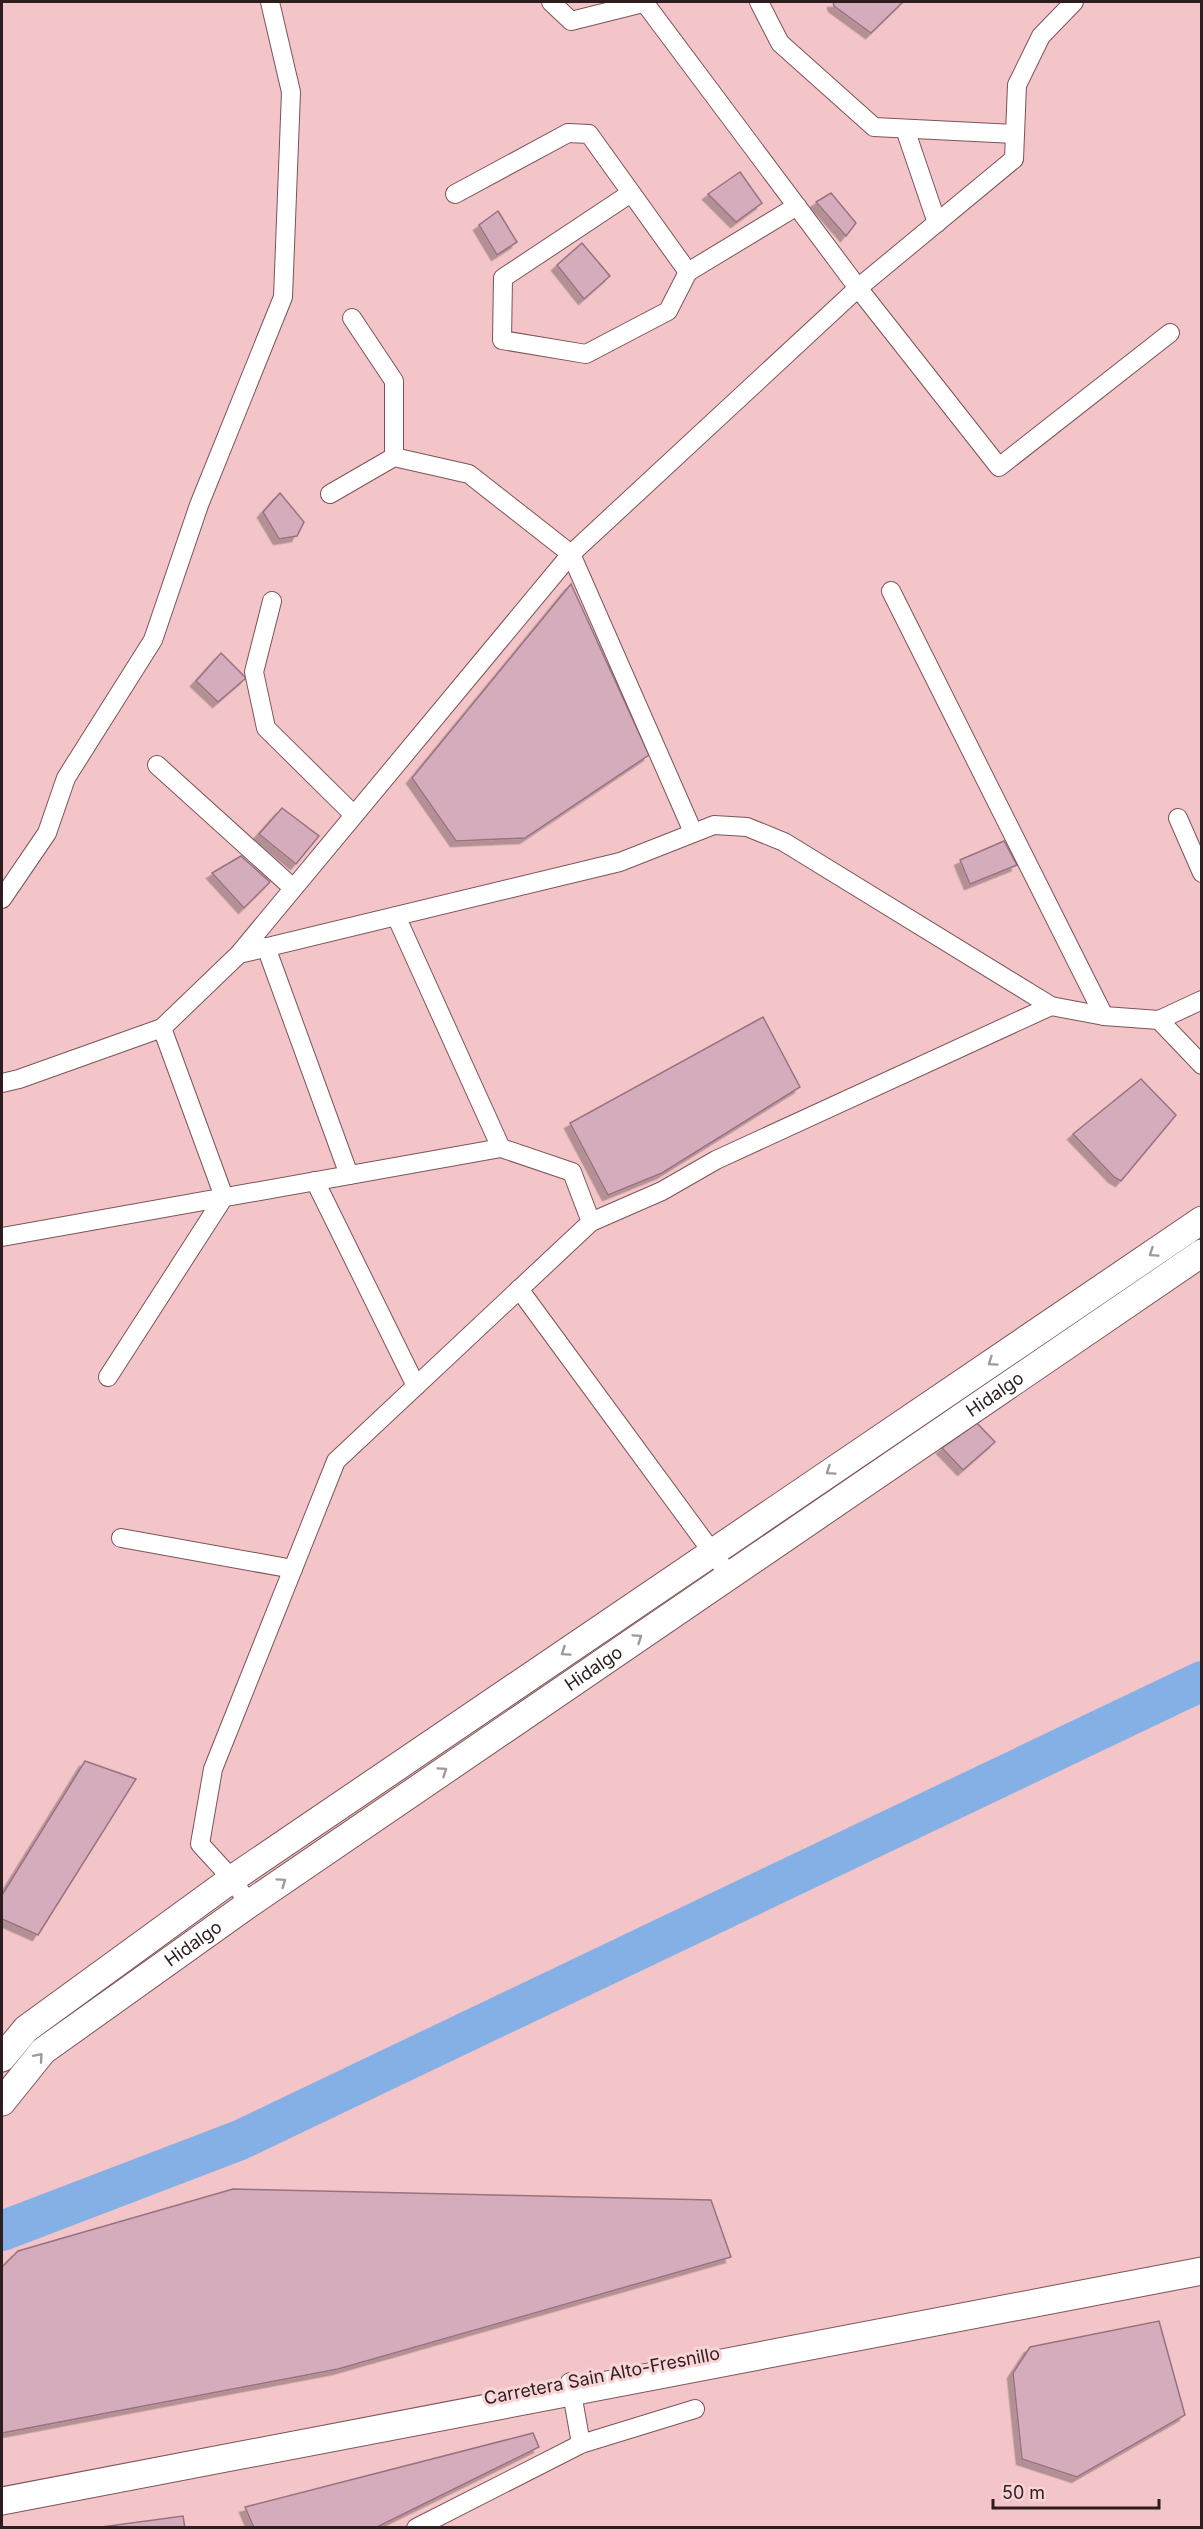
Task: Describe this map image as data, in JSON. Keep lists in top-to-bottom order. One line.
{"streets":{"main road":["Hidalgo","Carretera Sain Alto-Fresnillo"]},"scale_bar":"50 m"}
